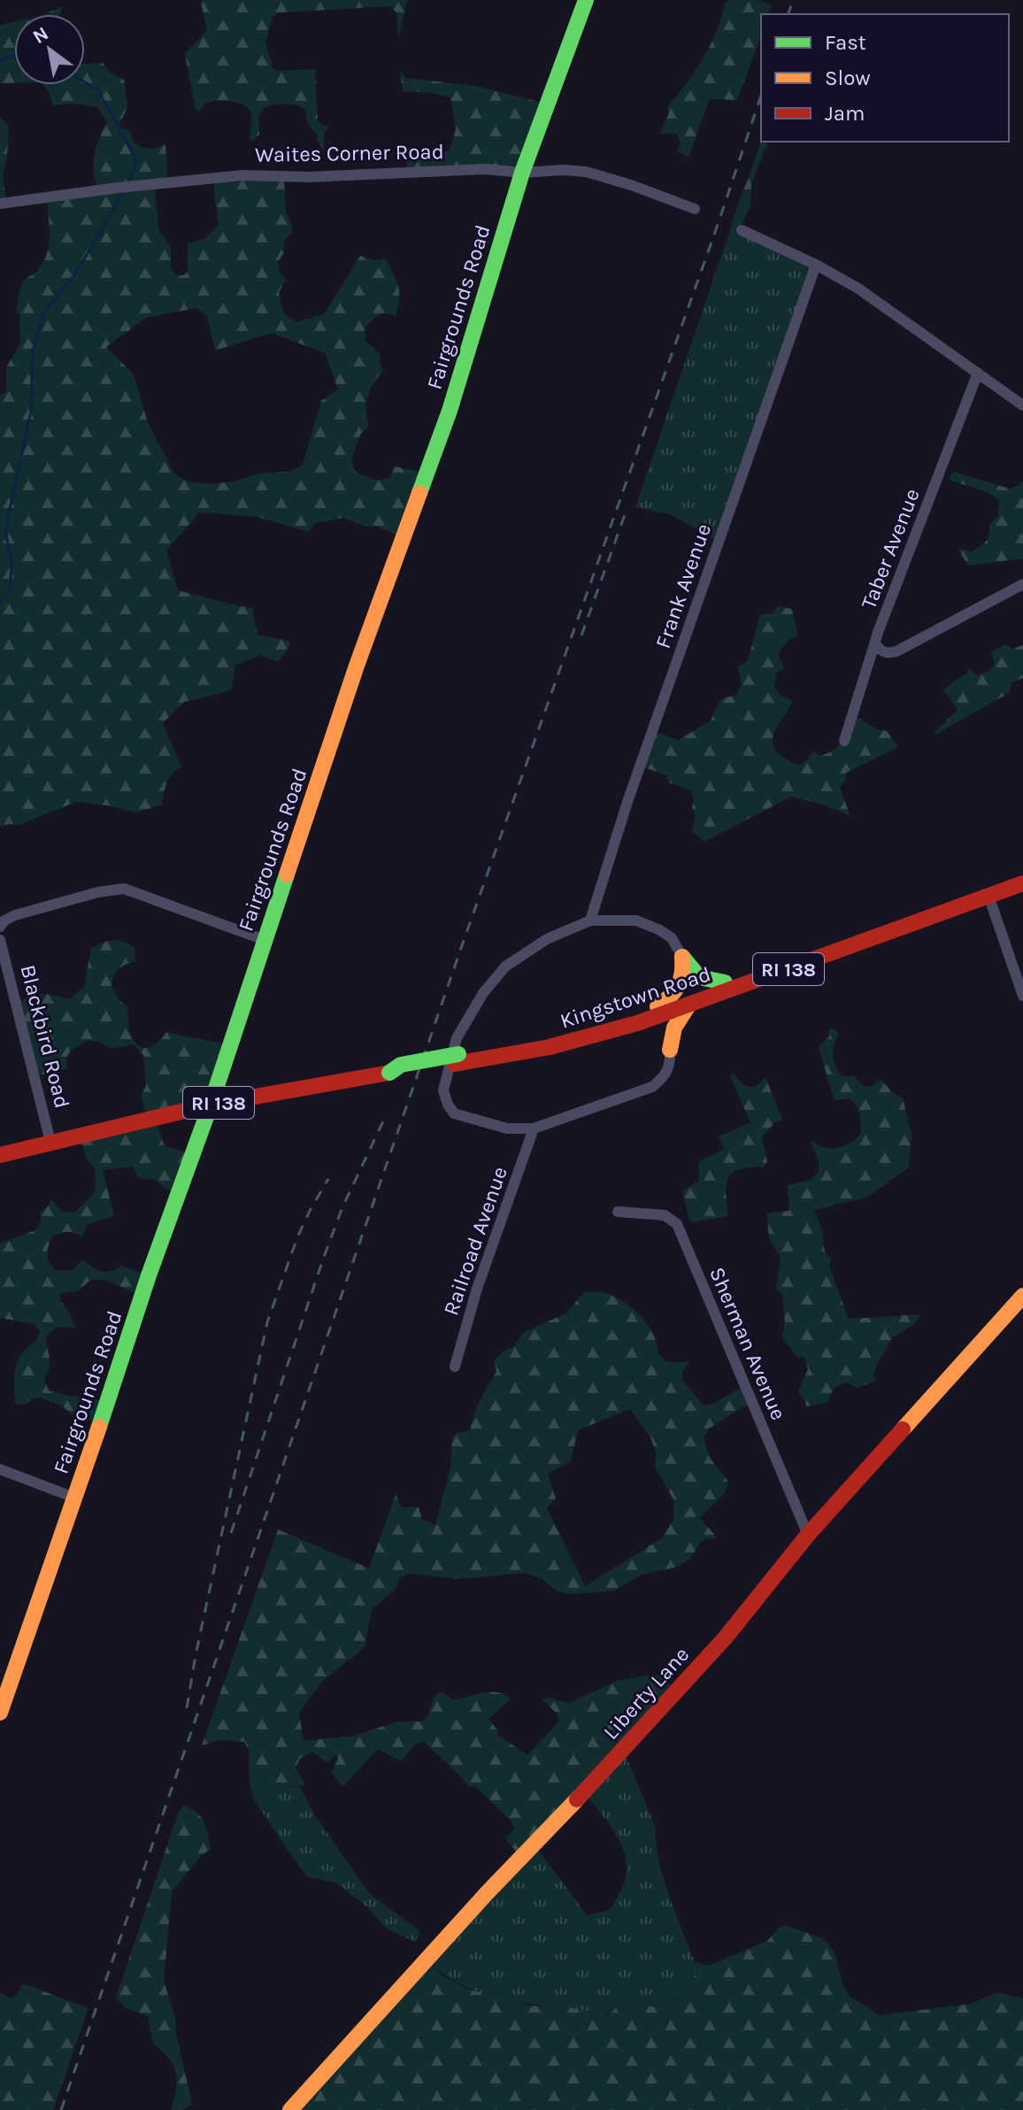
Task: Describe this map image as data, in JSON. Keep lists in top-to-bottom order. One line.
{"streets":{"street":["Waites Corner Road","Fairgrounds Road","Taber Avenue","Frank Avenue","RI 138","Kingstown Road","Blackbird Road","Railroad Avenue","Sherman Avenue","Liberty Lane"]},"crossings":[["Waites Corner Road","Fairgrounds Road"],["Fairgrounds Road","Kingstown Road"],["Kingstown Road","Blackbird Road"],["Sherman Avenue","Liberty Lane"]],"legend":["Fast","Slow","Jam"],"north":"top left"}
